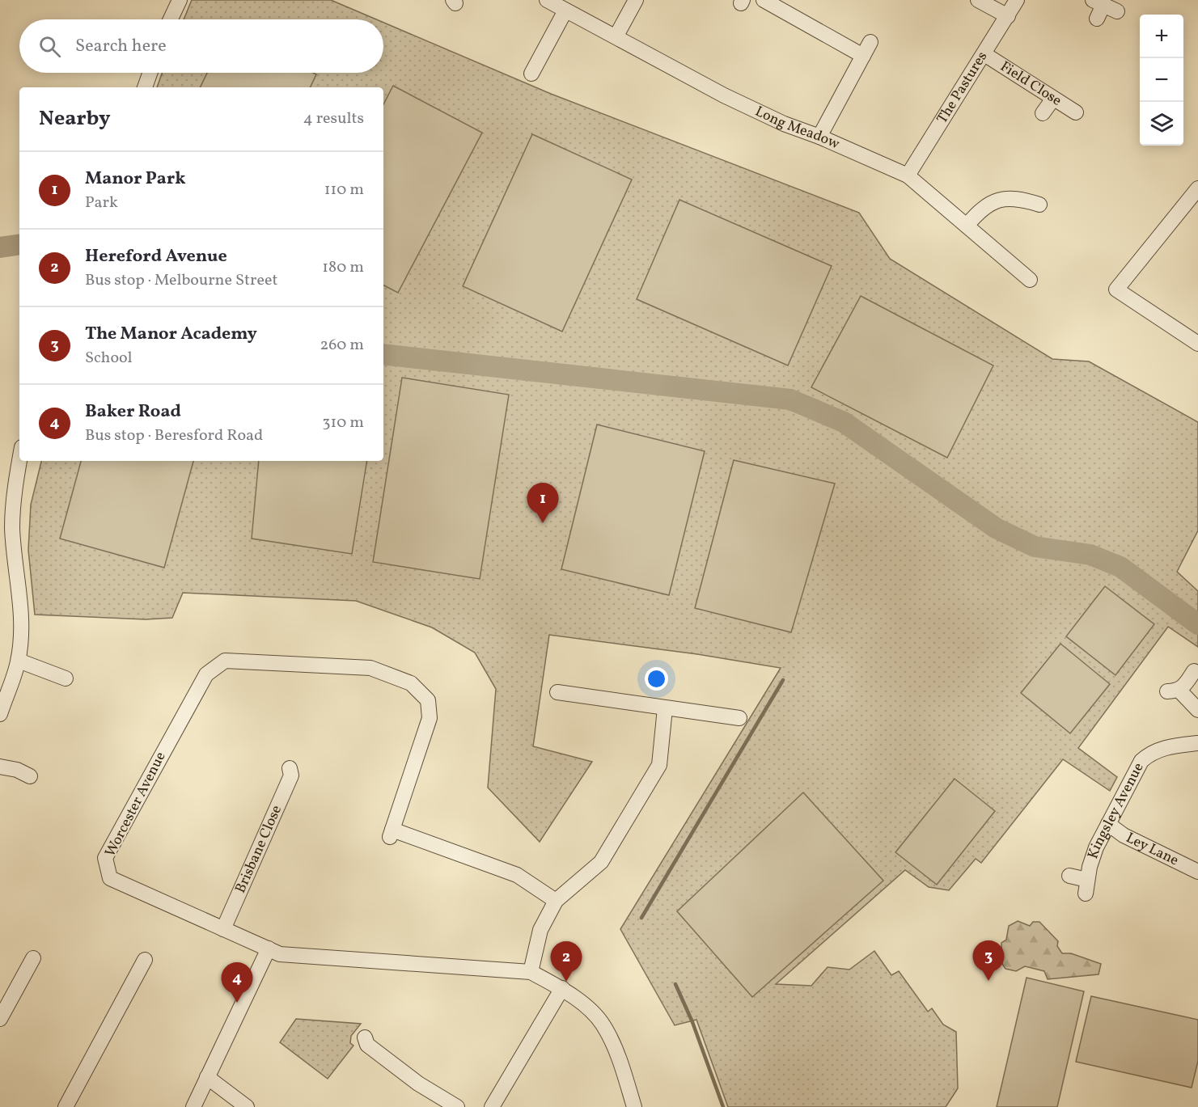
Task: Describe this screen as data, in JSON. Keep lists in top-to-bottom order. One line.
{"streets":{"street":["Field Close","The Pastures","Long Meadow","Worcester Avenue","Kingsley Avenue","Brisbane Close","Ley Lane"]},"crossings":[["Field Close","The Pastures"],["The Pastures","Long Meadow"],["Worcester Avenue","Brisbane Close"],["Kingsley Avenue","Ley Lane"]],"page":{"map_buttons":["+","−"],"search":"Search here","heading":["Nearby","4 results"],"list":[{"mark":"1","name":"Manor Park","note":"Park","value":"110 m"},{"mark":"2","name":"Hereford Avenue","note":"Bus stop · Melbourne Street","value":"180 m"},{"mark":"3","name":"The Manor Academy","note":"School","value":"260 m"},{"mark":"4","name":"Baker Road","note":"Bus stop · Beresford Road","value":"310 m"}],"pins":["1","3","2","4"]}}
